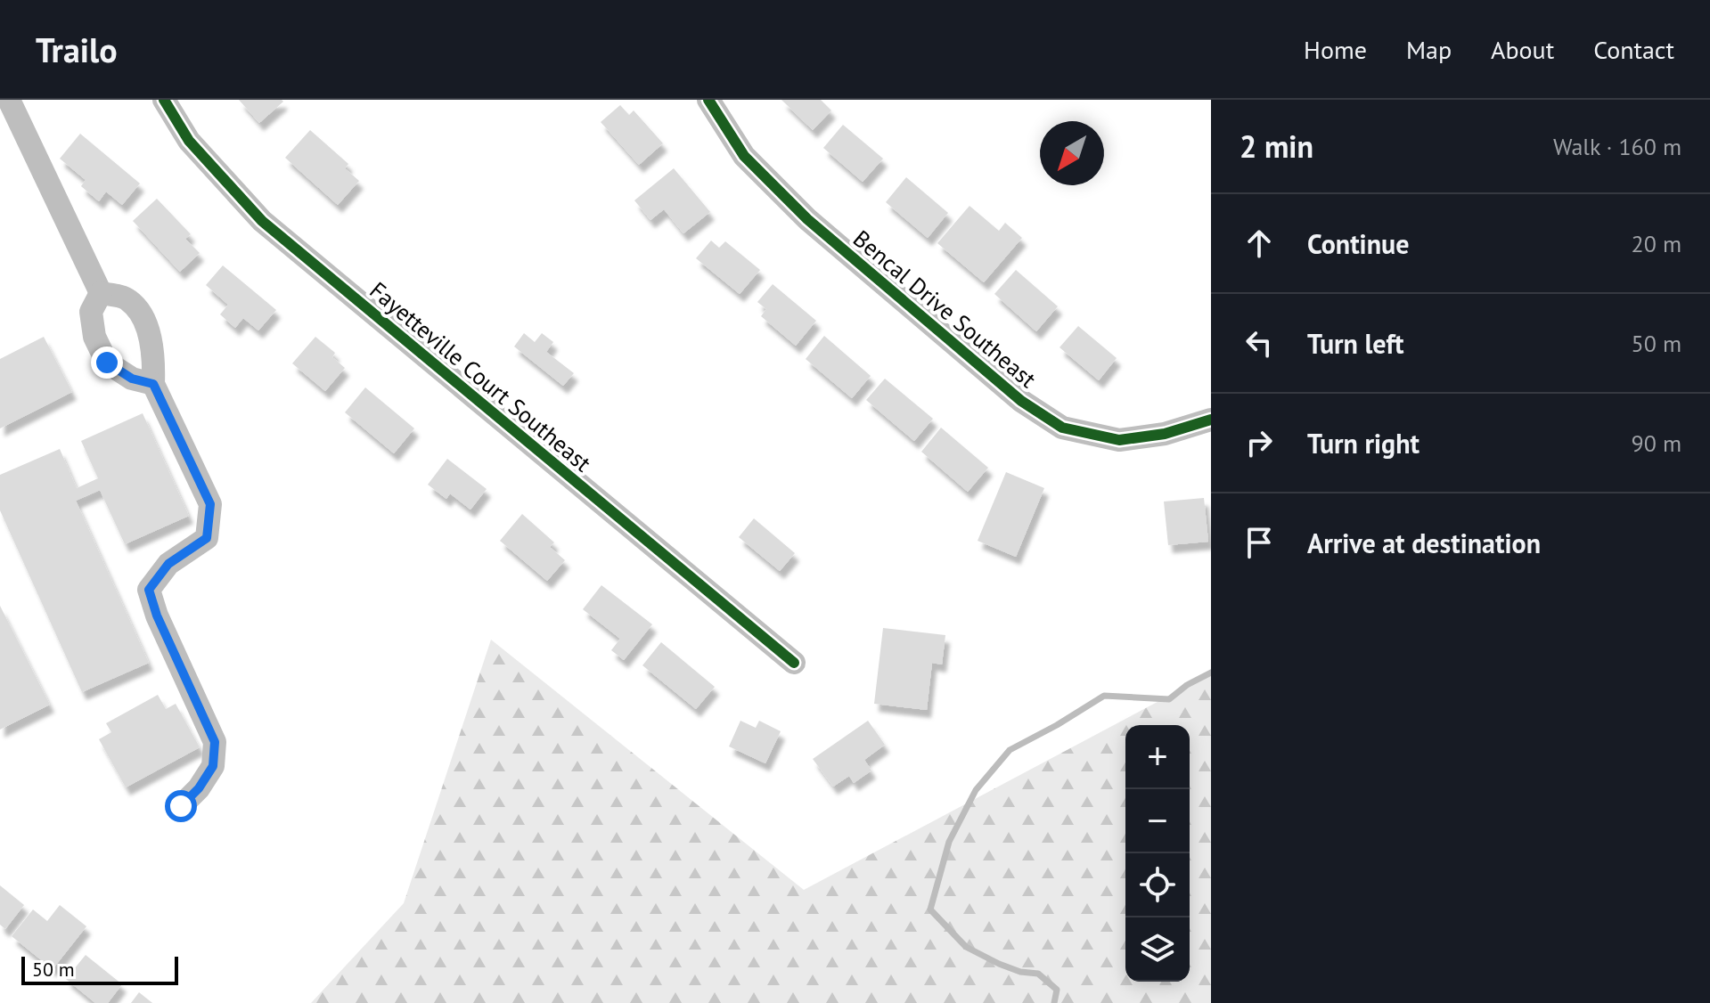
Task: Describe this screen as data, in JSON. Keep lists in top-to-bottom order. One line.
{"streets":{"street":["Bencal Drive Southeast","Fayetteville Court Southeast"]},"scale_bar":"50 m","north":"bottom left","page":{"header":"Trailo","nav":["Home","Map","About","Contact"],"heading":["2 min","Walk · 160 m"],"list":[["Continue","20 m"],["Turn left","50 m"],["Turn right","90 m"],"Arrive at destination"],"map_buttons":["+","−"],"scale":"50 m"}}
